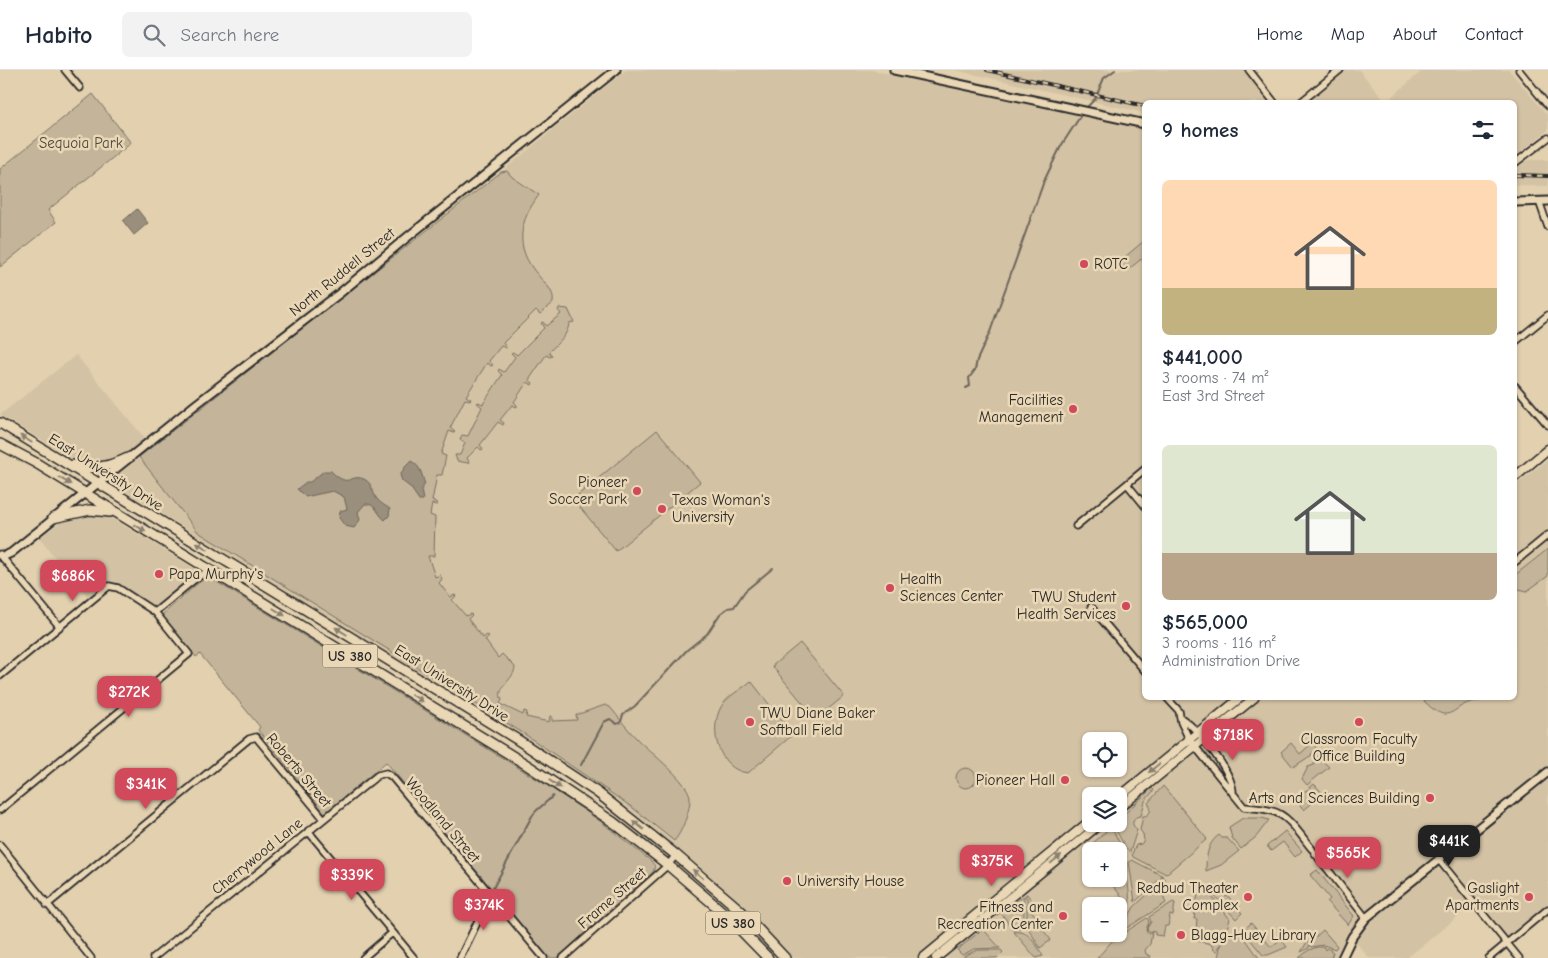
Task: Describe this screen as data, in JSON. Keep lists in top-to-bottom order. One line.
{"streets":{"main road":["East University Drive","US 380"],"street":["North Ruddell Street","Roberts Street","Woodland Street","Cherrywood Lane","Frame Street"]},"crossings":[["North Ruddell Street","East University Drive"],["East University Drive","Frame Street"],["Roberts Street","Cherrywood Lane"],["Woodland Street","Cherrywood Lane"]],"parks":["Sequoia Park"],"places":["ROTC","Facilities Management","Pioneer Soccer Park","Texas Woman's University","Papa Murphy's","Health Sciences Center","TWU Student Health Services","TWU Diane Baker Softball Field","Classroom Faculty Office Building","Pioneer Hall","Arts and Sciences Building","University House","Redbud Theater Complex","Gaslight Apartments","Fitness and Recreation Center","Blagg-Huey Library"],"page":{"header":"Habito","search":"Search here","nav":["Home","Map","About","Contact"],"heading":"9 homes","list":[{"name":"$441,000","note":"3 rooms · 74 m² · East 3rd Street"},{"name":"$565,000","note":"3 rooms · 116 m² · Administration Drive"}],"price":["$686K","$272K","$718K","$341K","$441K","$565K","$375K","$339K","$374K"],"map_buttons":["+","−"]}}
